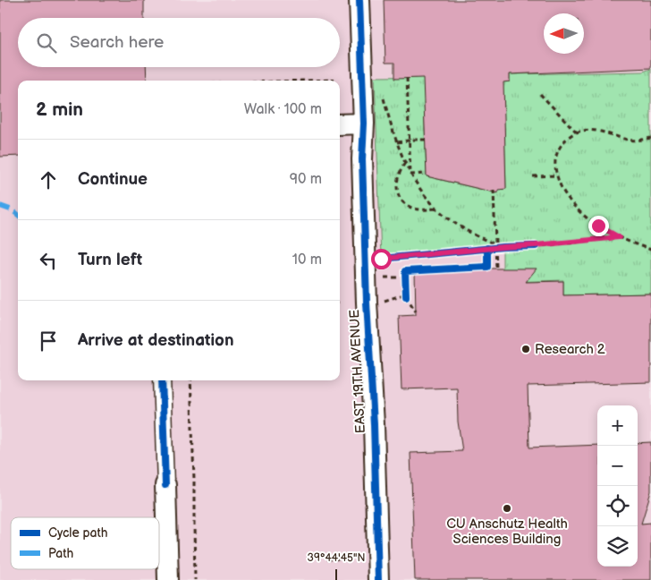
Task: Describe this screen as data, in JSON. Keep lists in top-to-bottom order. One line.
{"streets":{"street":["EAST 19TH AVENUE"]},"places":["Research 2","CU Anschutz Health Sciences Building"],"legend":["Cycle path","Path"],"north":"left","page":{"search":"Search here","heading":["2 min","Walk · 100 m"],"list":[["Continue","90 m"],["Turn left","10 m"],"Arrive at destination"],"map_buttons":["+","−"]},"coordinates":["39°44'45\"N"]}
